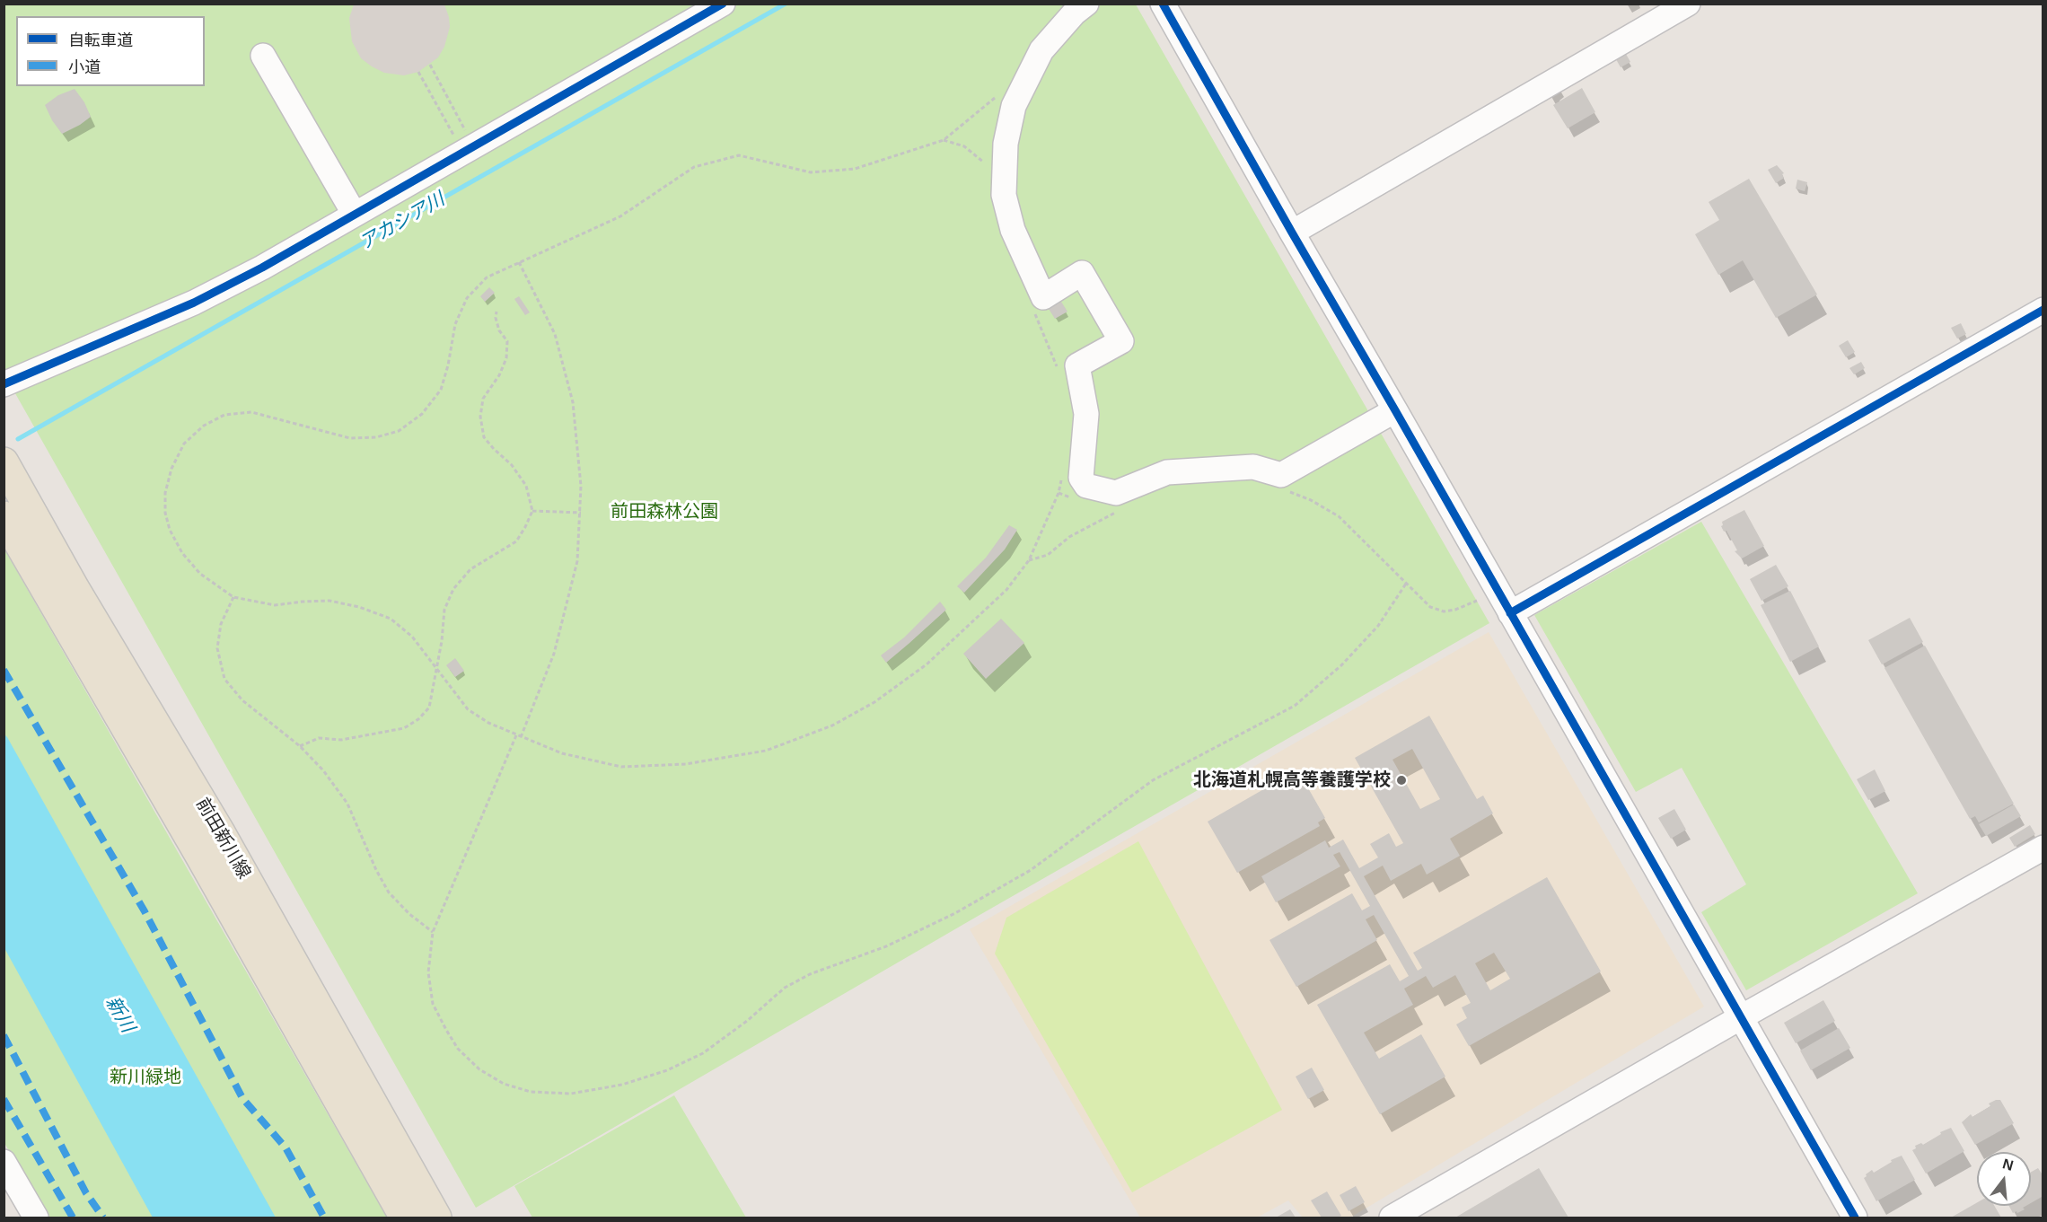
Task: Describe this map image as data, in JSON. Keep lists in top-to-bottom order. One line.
{"streets":{"main road":["前田新川線"]},"water":["アカシア川","新川"],"parks":["前田森林公園","新川緑地"],"places":["北海道札幌高等養護学校"],"legend":["自転車道","小道"],"north":"top"}
